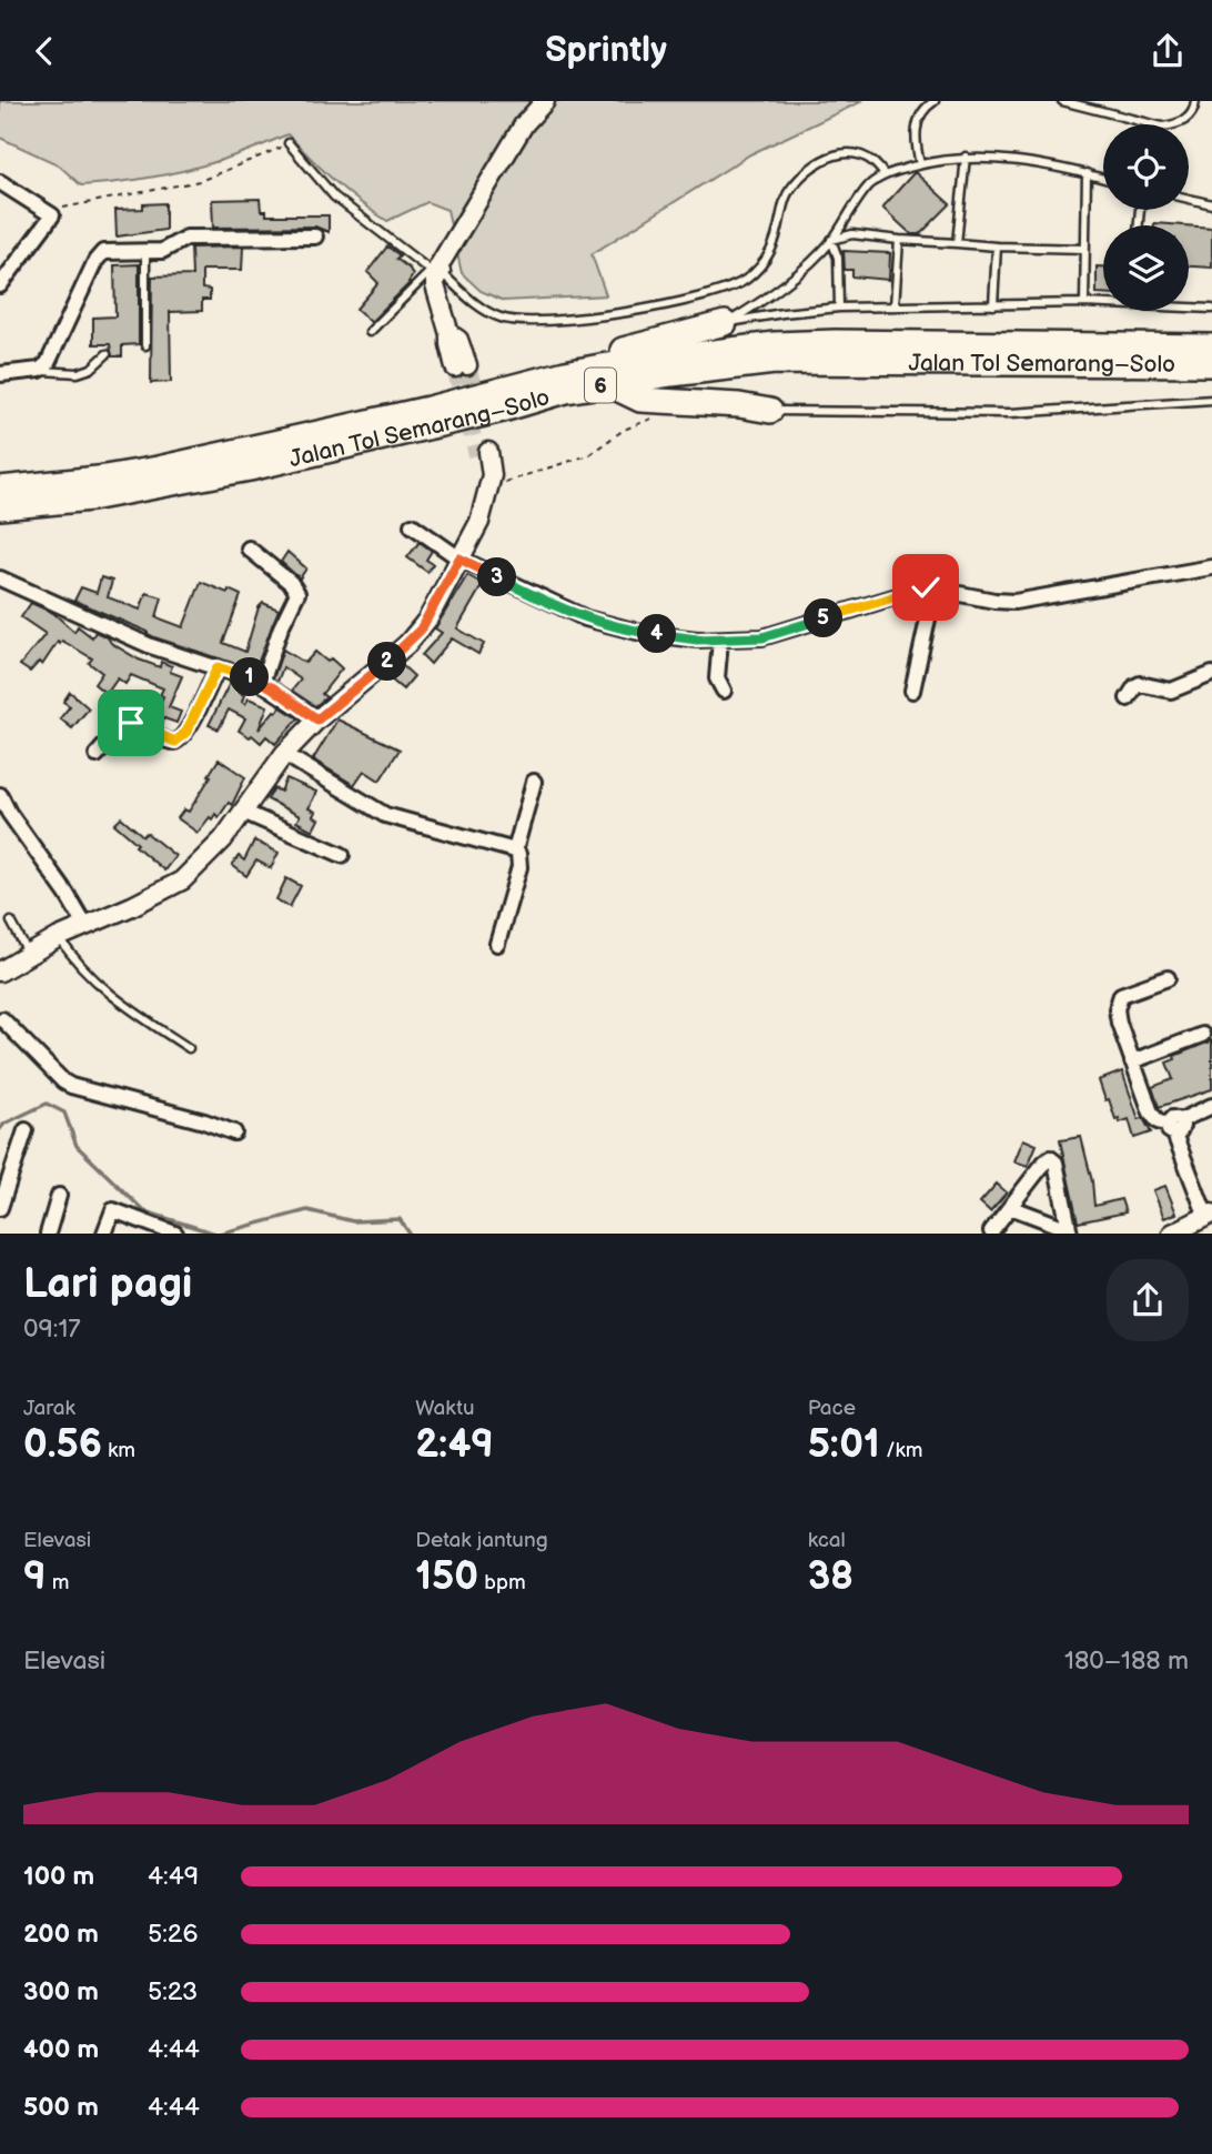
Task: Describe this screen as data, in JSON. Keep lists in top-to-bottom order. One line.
{"streets":{"highway":["Jalan Tol Semarang–Solo","6"]},"page":{"header":"Sprintly","pins":["3","5","4","2","1"],"heading":["Lari pagi","09:17"],"stats":[["Jarak","0.56 km"],["Waktu","2:49"],["Pace","5:01 /km"],["Elevasi","9 m"],["Detak jantung","150 bpm"],["kcal","38"]],"chart":["Elevasi","180–188 m"],"list":[{"name":"100 m","note":"4:49"},{"name":"200 m","note":"5:26"},{"name":"300 m","note":"5:23"},{"name":"400 m","note":"4:44"},{"name":"500 m","note":"4:44"}]}}
